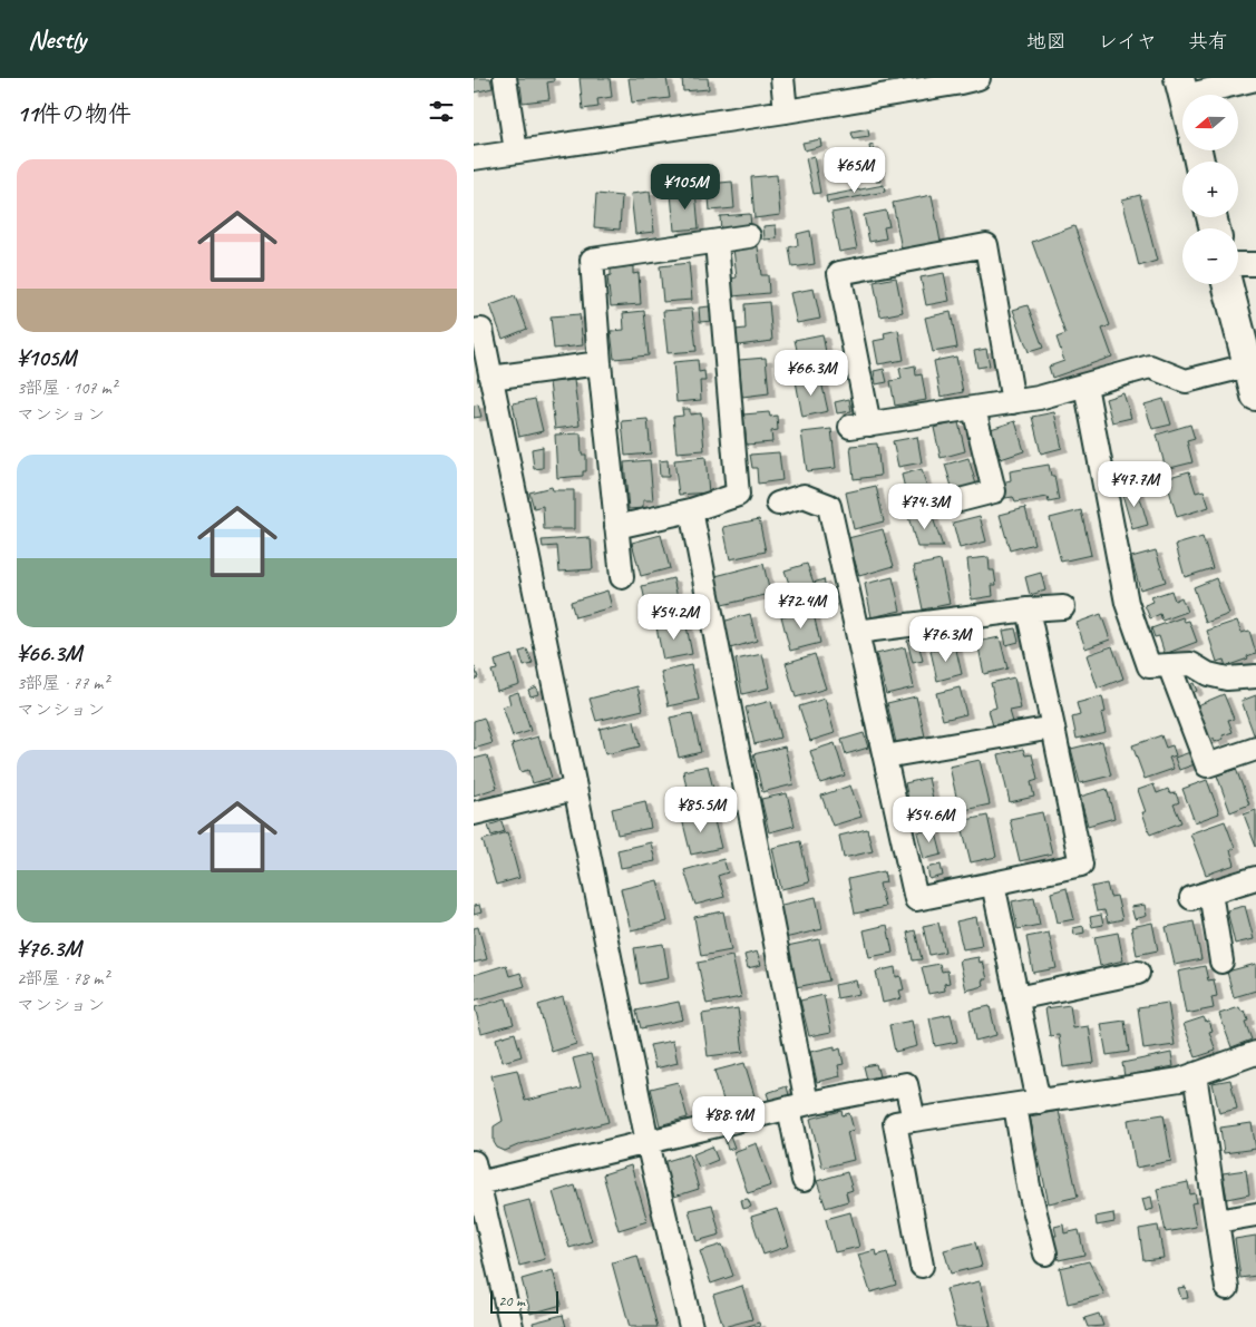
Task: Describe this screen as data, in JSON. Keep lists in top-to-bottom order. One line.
{"scale_bar":"20 m","north":"left","page":{"header":"Nestly","nav":["地図","レイヤ","共有"],"heading":"11件の物件","map_buttons":["+","−"],"list":[{"name":"¥105M","note":"3部屋 · 107 m² · マンション"},{"name":"¥66.3M","note":"3部屋 · 77 m² · マンション"},{"name":"¥76.3M","note":"2部屋 · 78 m² · マンション"}],"price":["¥65M","¥105M","¥66.3M","¥47.7M","¥74.3M","¥72.4M","¥54.2M","¥76.3M","¥85.5M","¥54.6M","¥88.9M"],"scale":"20 m"}}
